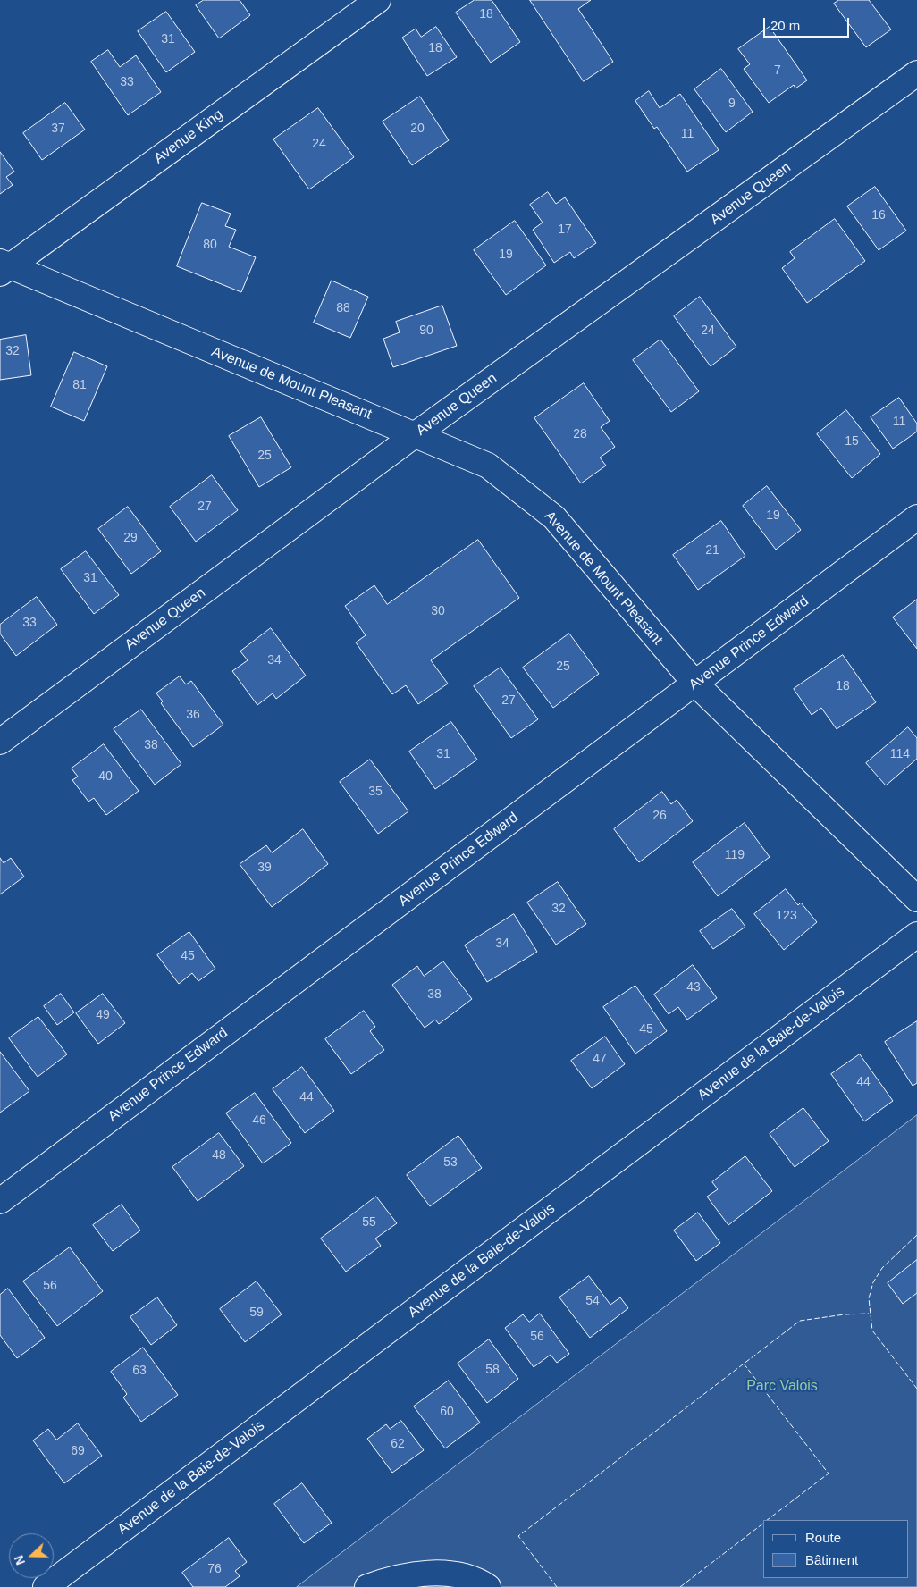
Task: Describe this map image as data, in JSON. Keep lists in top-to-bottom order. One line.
{"streets":{"street":["Avenue King","Avenue Queen","Avenue de Mount Pleasant","Avenue Prince Edward","Avenue de la Baie-de-Valois"]},"crossings":[["Avenue King","Avenue de Mount Pleasant"],["Avenue Queen","Avenue de Mount Pleasant"],["Avenue de Mount Pleasant","Avenue Prince Edward"]],"parks":["Parc Valois"],"house_numbers":["18","31","18","7","33","9","37","20","11","24","16","17","80","19","88","90","24","32","81","11","28","15","25","27","19","29","21","31","30","33","34","25","18","27","36","38","31","114","40","35","26","119","39","32","123","34","45","43","38","49","45","47","44","44","46","48","53","55","56","54","59","56","58","63","60","62","69","76"],"legend":["Route","Bâtiment"],"scale_bar":"20 m","north":"left"}
